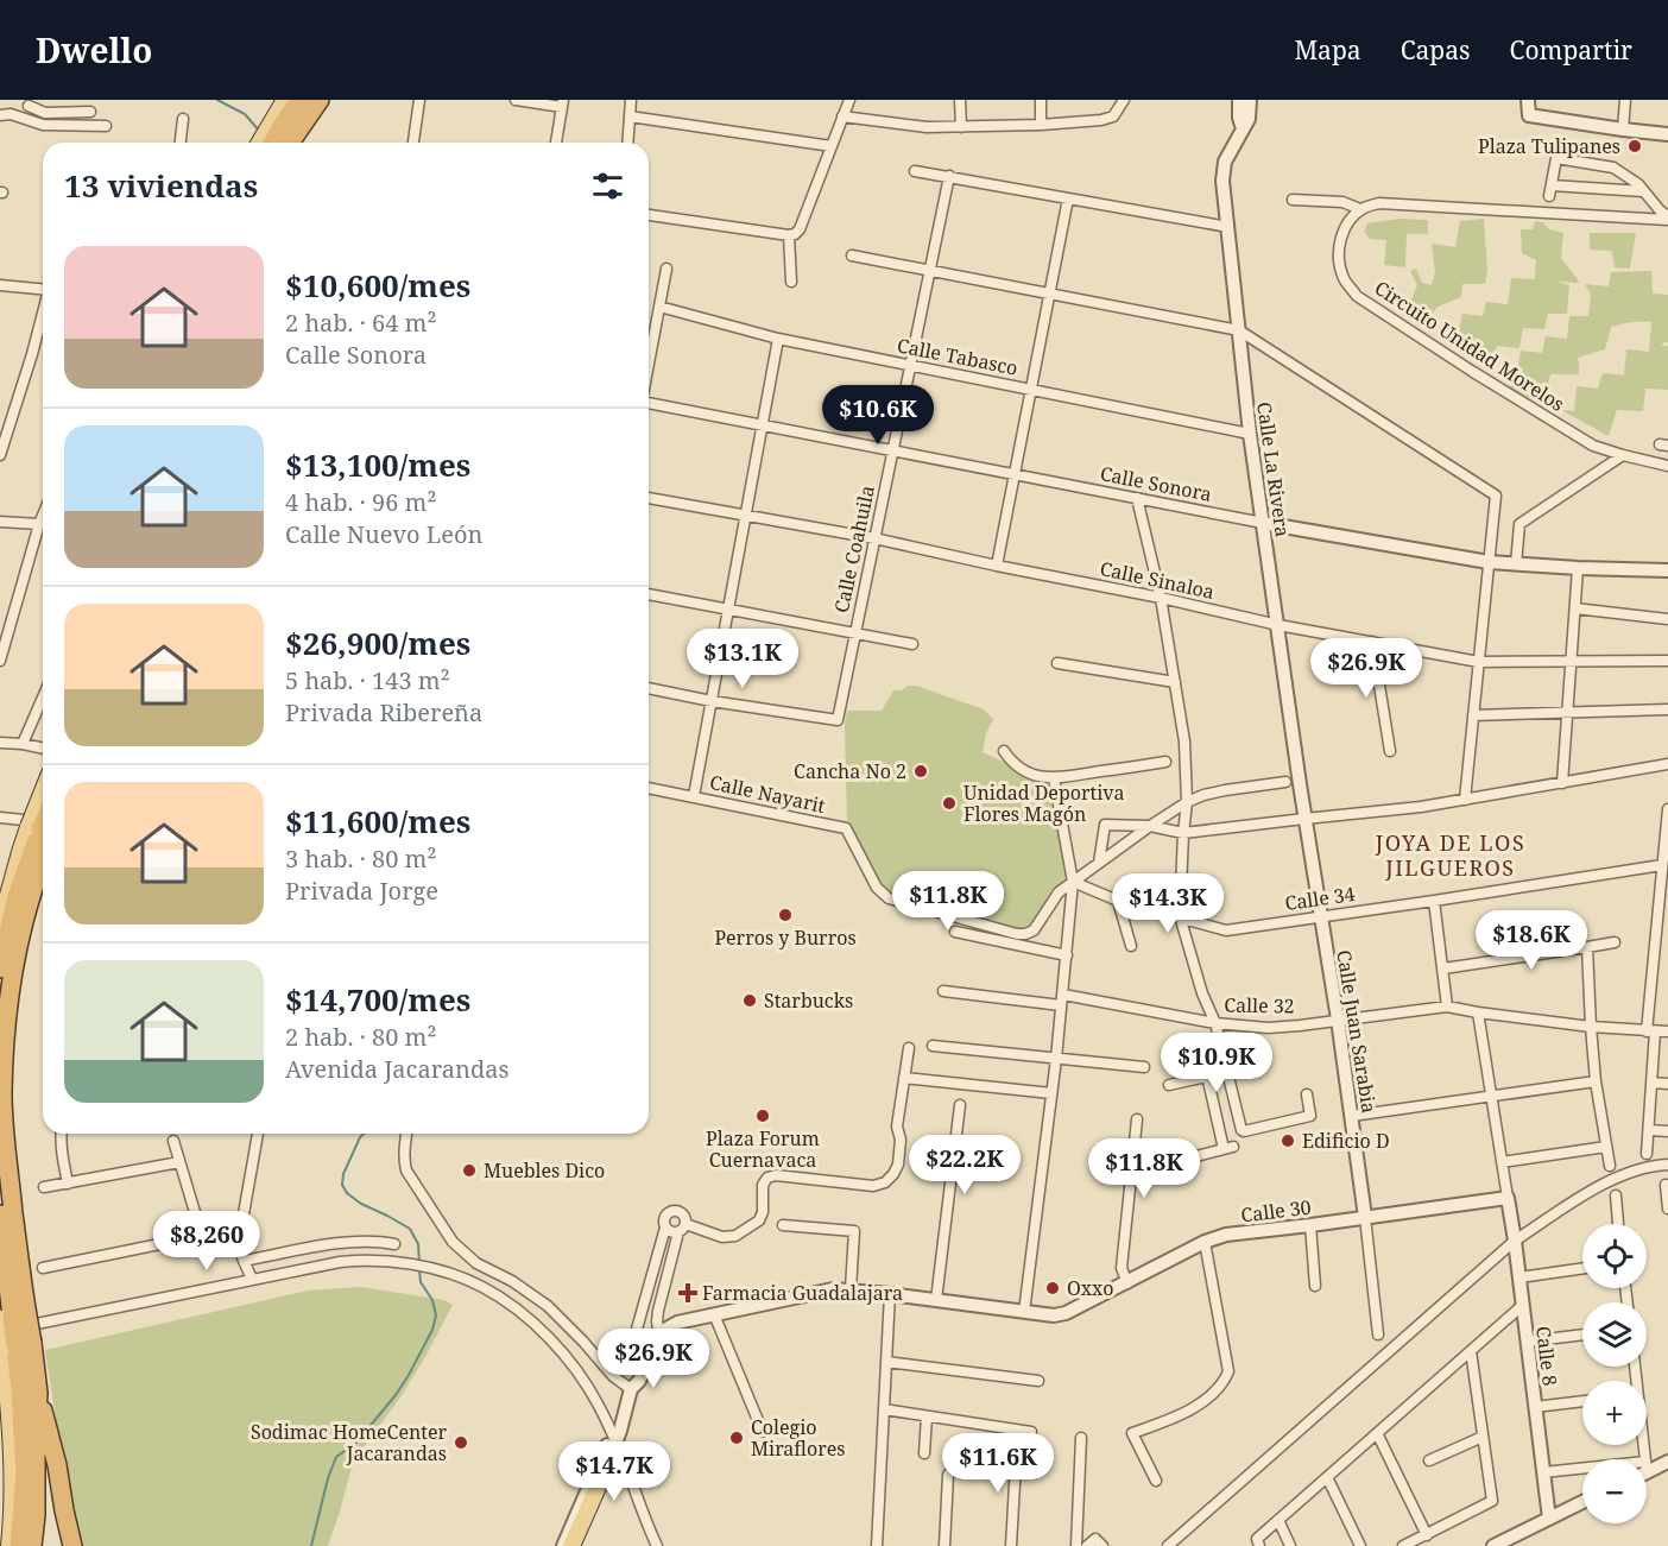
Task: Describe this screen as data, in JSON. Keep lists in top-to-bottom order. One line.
{"streets":{"street":["Circuito Unidad Morelos","Calle Tabasco","Calle La Rivera","Calle Sonora","Calle Coahuila","Calle Sinaloa","Calle Nayarit","Calle 34","Calle 32","Calle Juan Sarabia","Calle 30","Calle 8"]},"crossings":[["Calle Tabasco","Calle La Rivera"],["Calle Tabasco","Calle Coahuila"],["Calle La Rivera","Calle Sonora"],["Calle La Rivera","Calle Sinaloa"],["Calle La Rivera","Calle Juan Sarabia"],["Calle Sonora","Calle Coahuila"],["Calle Coahuila","Calle Sinaloa"],["Calle Nayarit","Calle 34"],["Calle 34","Calle Juan Sarabia"],["Calle 32","Calle Juan Sarabia"],["Calle Juan Sarabia","Calle 30"],["Calle 30","Calle 8"]],"districts":["JOYA DE LOS JILGUEROS"],"places":{"other":["Plaza Tulipanes","Cancha No 2","Unidad Deportiva Flores Magón","Perros y Burros","Starbucks","Plaza Forum Cuernavaca","Edificio D","Muebles Dico","Oxxo","Colegio Miraflores","Sodimac HomeCenter Jacarandas"],"health":["Farmacia Guadalajara"]},"page":{"header":"Dwello","nav":["Mapa","Capas","Compartir"],"heading":"13 viviendas","list":[{"name":"$10,600/mes","note":"2 hab. · 64 m² · Calle Sonora"},{"name":"$13,100/mes","note":"4 hab. · 96 m² · Calle Nuevo León"},{"name":"$26,900/mes","note":"5 hab. · 143 m² · Privada Ribereña"},{"name":"$11,600/mes","note":"3 hab. · 80 m² · Privada Jorge"},{"name":"$14,700/mes","note":"2 hab. · 80 m² · Avenida Jacarandas"}],"price":["$10.6K","$13.1K","$26.9K","$11.8K","$14.3K","$18.6K","$10.9K","$22.2K","$11.8K","$8,260","$26.9K","$11.6K","$14.7K"],"map_buttons":["+","−"]}}
